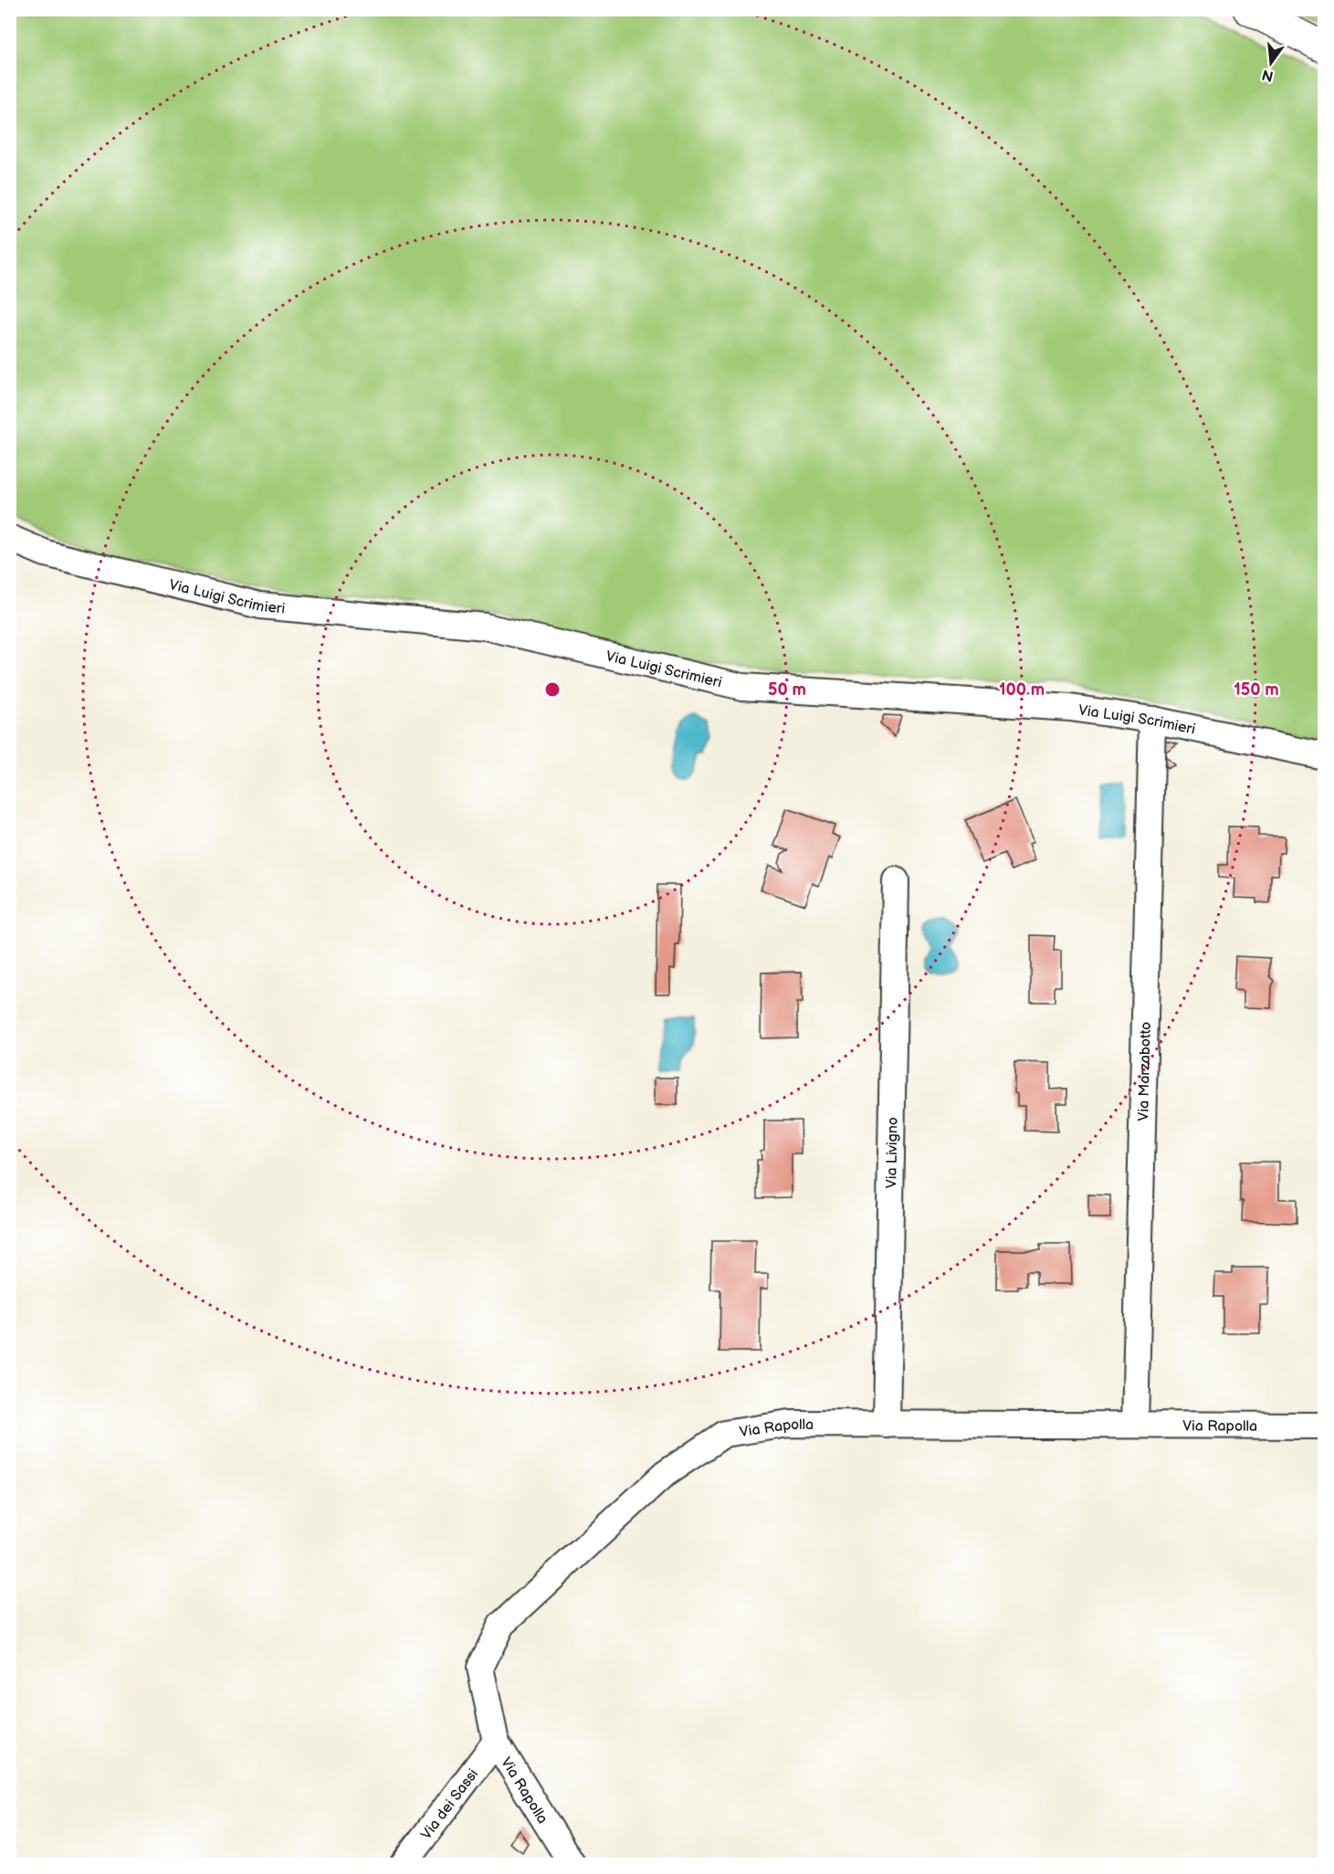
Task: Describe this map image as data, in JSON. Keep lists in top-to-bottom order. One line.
{"streets":{"street":["Via Luigi Scrimieri","Via Marzabotto","Via Livigno","Via Rapolla","Via dei Sassi"]},"crossings":[["Via Luigi Scrimieri","Via Marzabotto"],["Via Marzabotto","Via Rapolla"],["Via Livigno","Via Rapolla"],["Via Rapolla","Via dei Sassi"]],"north":"bottom","rings":["50 m","100 m","150 m"]}
